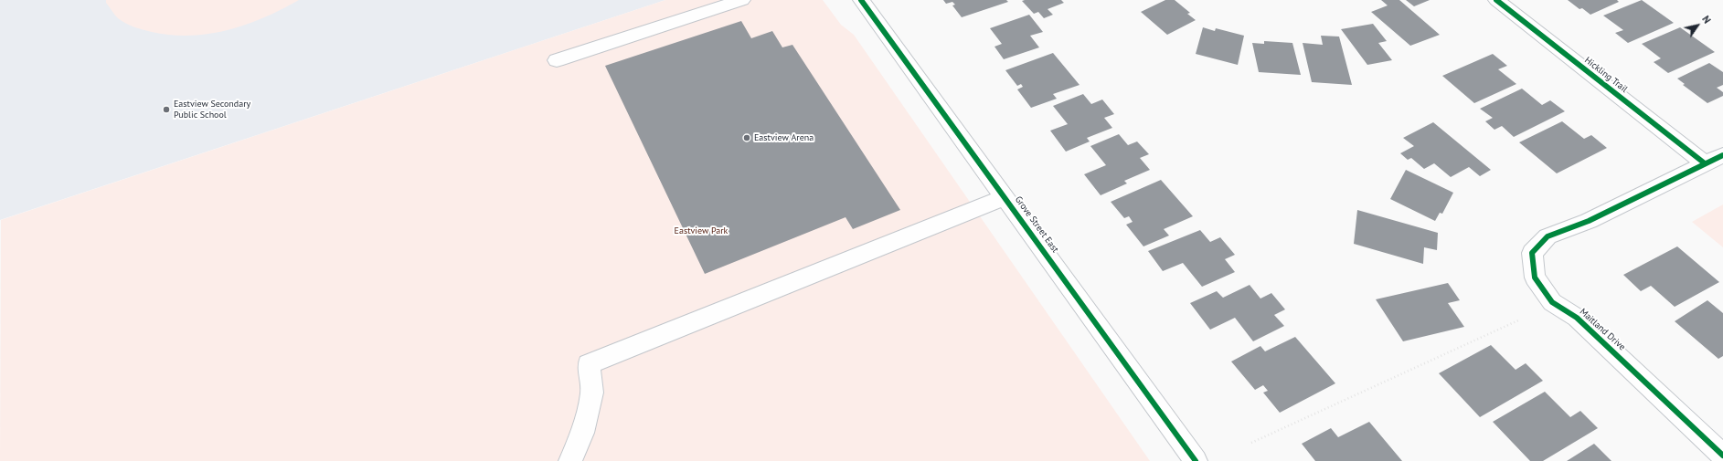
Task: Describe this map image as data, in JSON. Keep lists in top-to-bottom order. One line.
{"streets":{"street":["Hickling Trail","Grove Street East","Maitland Drive"]},"crossings":[["Hickling Trail","Maitland Drive"]],"parks":["Eastview Park"],"places":["Eastview Secondary Public School","Eastview Arena"],"north":"top right"}
